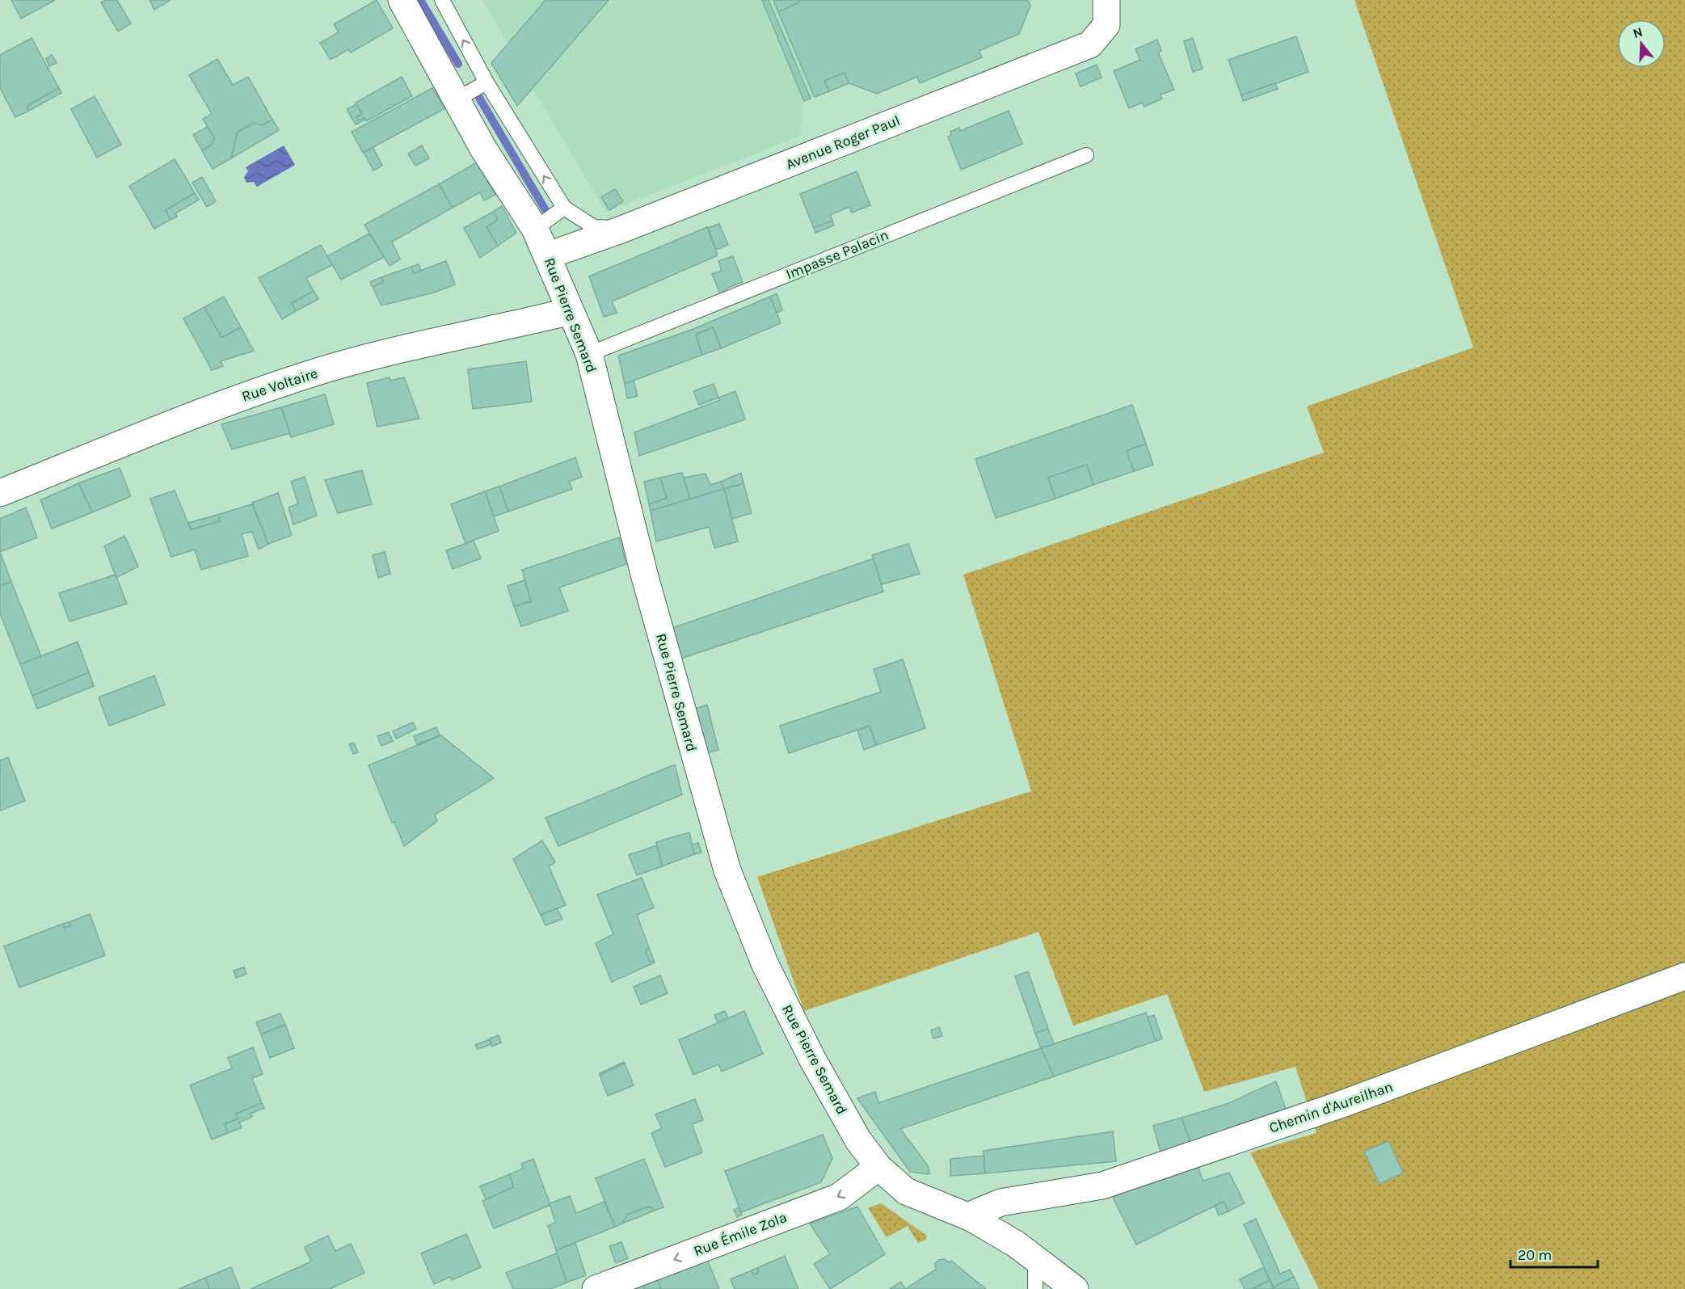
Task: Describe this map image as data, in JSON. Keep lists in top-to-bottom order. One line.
{"streets":{"street":["Avenue Roger Paul","Rue Pierre Semard","Rue Voltaire","Chemin d'Aureilhan","Rue Émile Zola"],"lane":["Impasse Palacin"]},"crossings":[["Avenue Roger Paul","Rue Pierre Semard"],["Impasse Palacin","Rue Pierre Semard"],["Rue Pierre Semard","Rue Voltaire"],["Rue Pierre Semard","Chemin d'Aureilhan"],["Rue Pierre Semard","Rue Émile Zola"]],"one_way":["Rue Émile Zola"],"scale_bar":"20 m","north":"top"}
